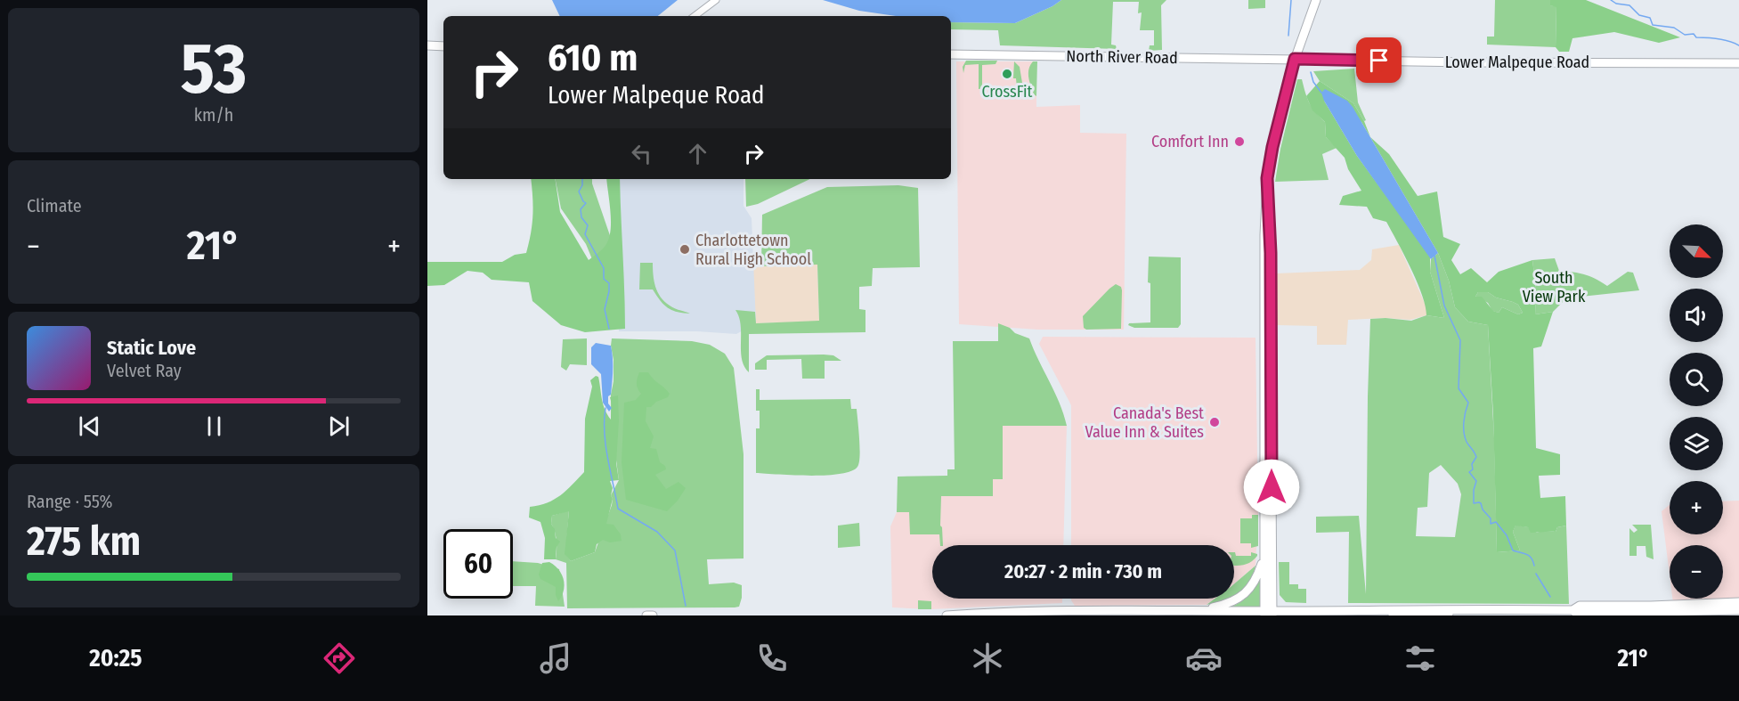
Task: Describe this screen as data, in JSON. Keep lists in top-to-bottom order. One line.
{"streets":{"main road":["North River Road","Lower Malpeque Road"]},"crossings":[["North River Road","Lower Malpeque Road"]],"parks":["South View Park"],"places":["CrossFit","Comfort Inn","Charlottetown Rural High School","Canada's Best Value Inn & Suites"],"north":"bottom right","page":{"tile":[["53","km/h"],"Climate",["Range · 55%","275 km"]],"turn":["610 m","Lower Malpeque Road"],"heat":["−","21°","+"],"map_buttons":["+","−"],"song":["Static Love","Velvet Ray"],"limit":"60","trip":"20:27 · 2 min · 730 m","tabs":["20:25","21°"]}}
